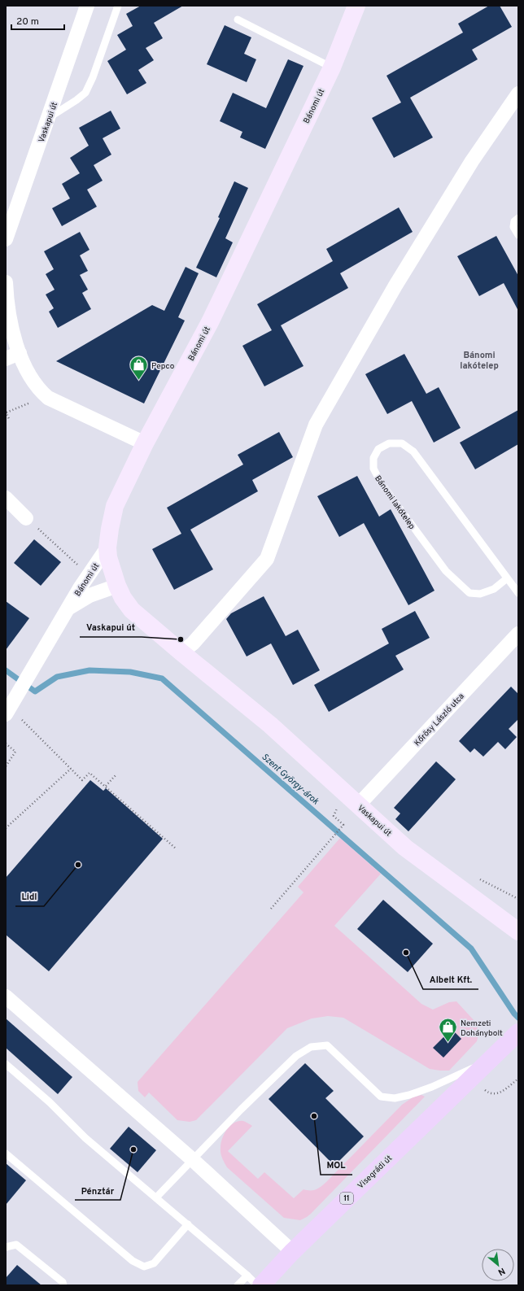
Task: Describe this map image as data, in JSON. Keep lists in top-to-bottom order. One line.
{"streets":{"main road":["Bánomi út","Vaskapui út","Visegrádi út","11"],"street":["Kőrösy László utca"],"lane":["Bánomi lakótelep"]},"crossings":[["Bánomi út","Vaskapui út"],["Vaskapui út","Kőrösy László utca"],["Visegrádi út","11"]],"districts":["Bánomi lakótelep"],"water":["Szent György-árok"],"places":{"shop":["Pepco","Nemzeti Dohánybolt"],"other":["Vaskapui út","Lidl","Albelt Kft.","MOL","Pénztár"]},"scale_bar":"20 m","north":"bottom right"}
